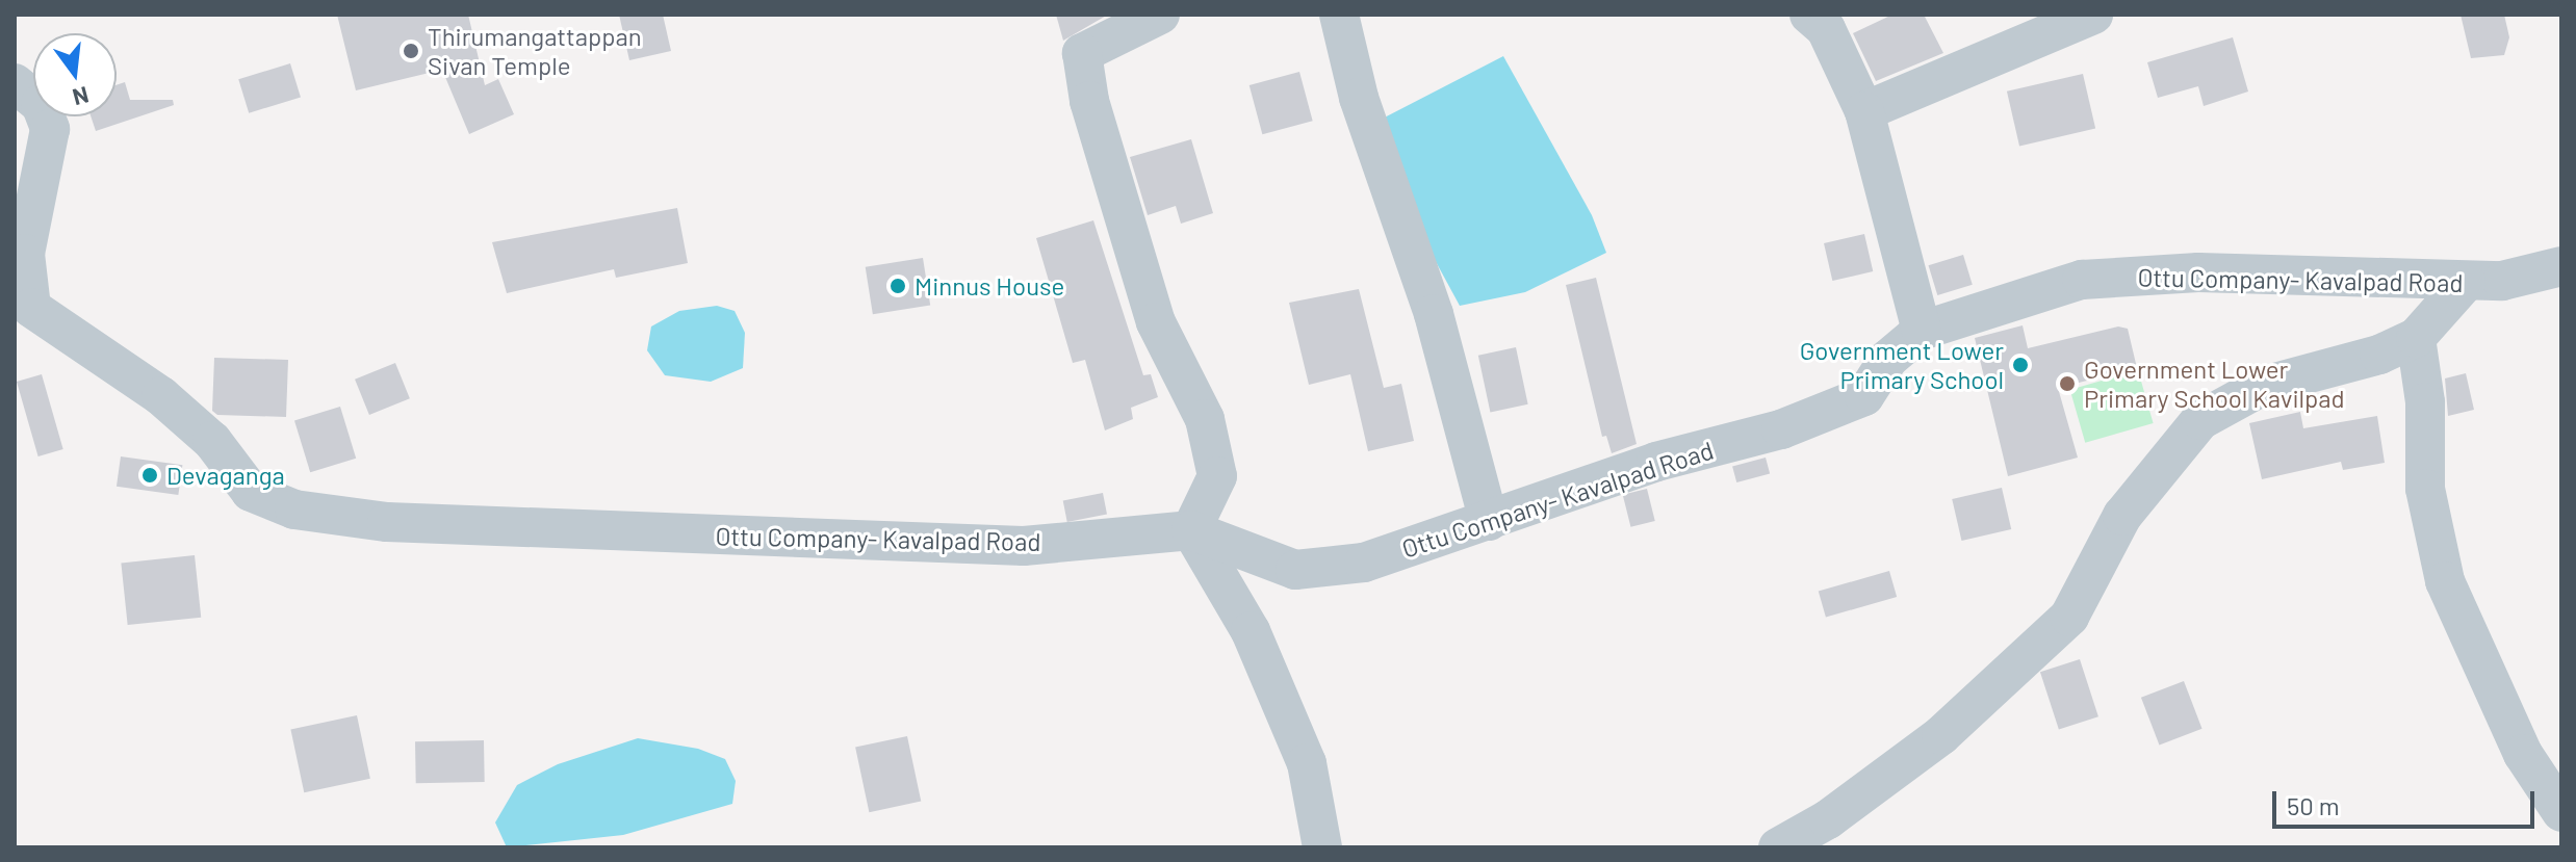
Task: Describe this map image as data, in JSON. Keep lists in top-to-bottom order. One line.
{"streets":{"street":["Ottu Company- Kavalpad Road"]},"places":["Thirumangattappan Sivan Temple","Minnus House","Government Lower Primary School","Government Lower Primary School Kavilpad","Devaganga"],"scale_bar":"50 m","north":"bottom"}
